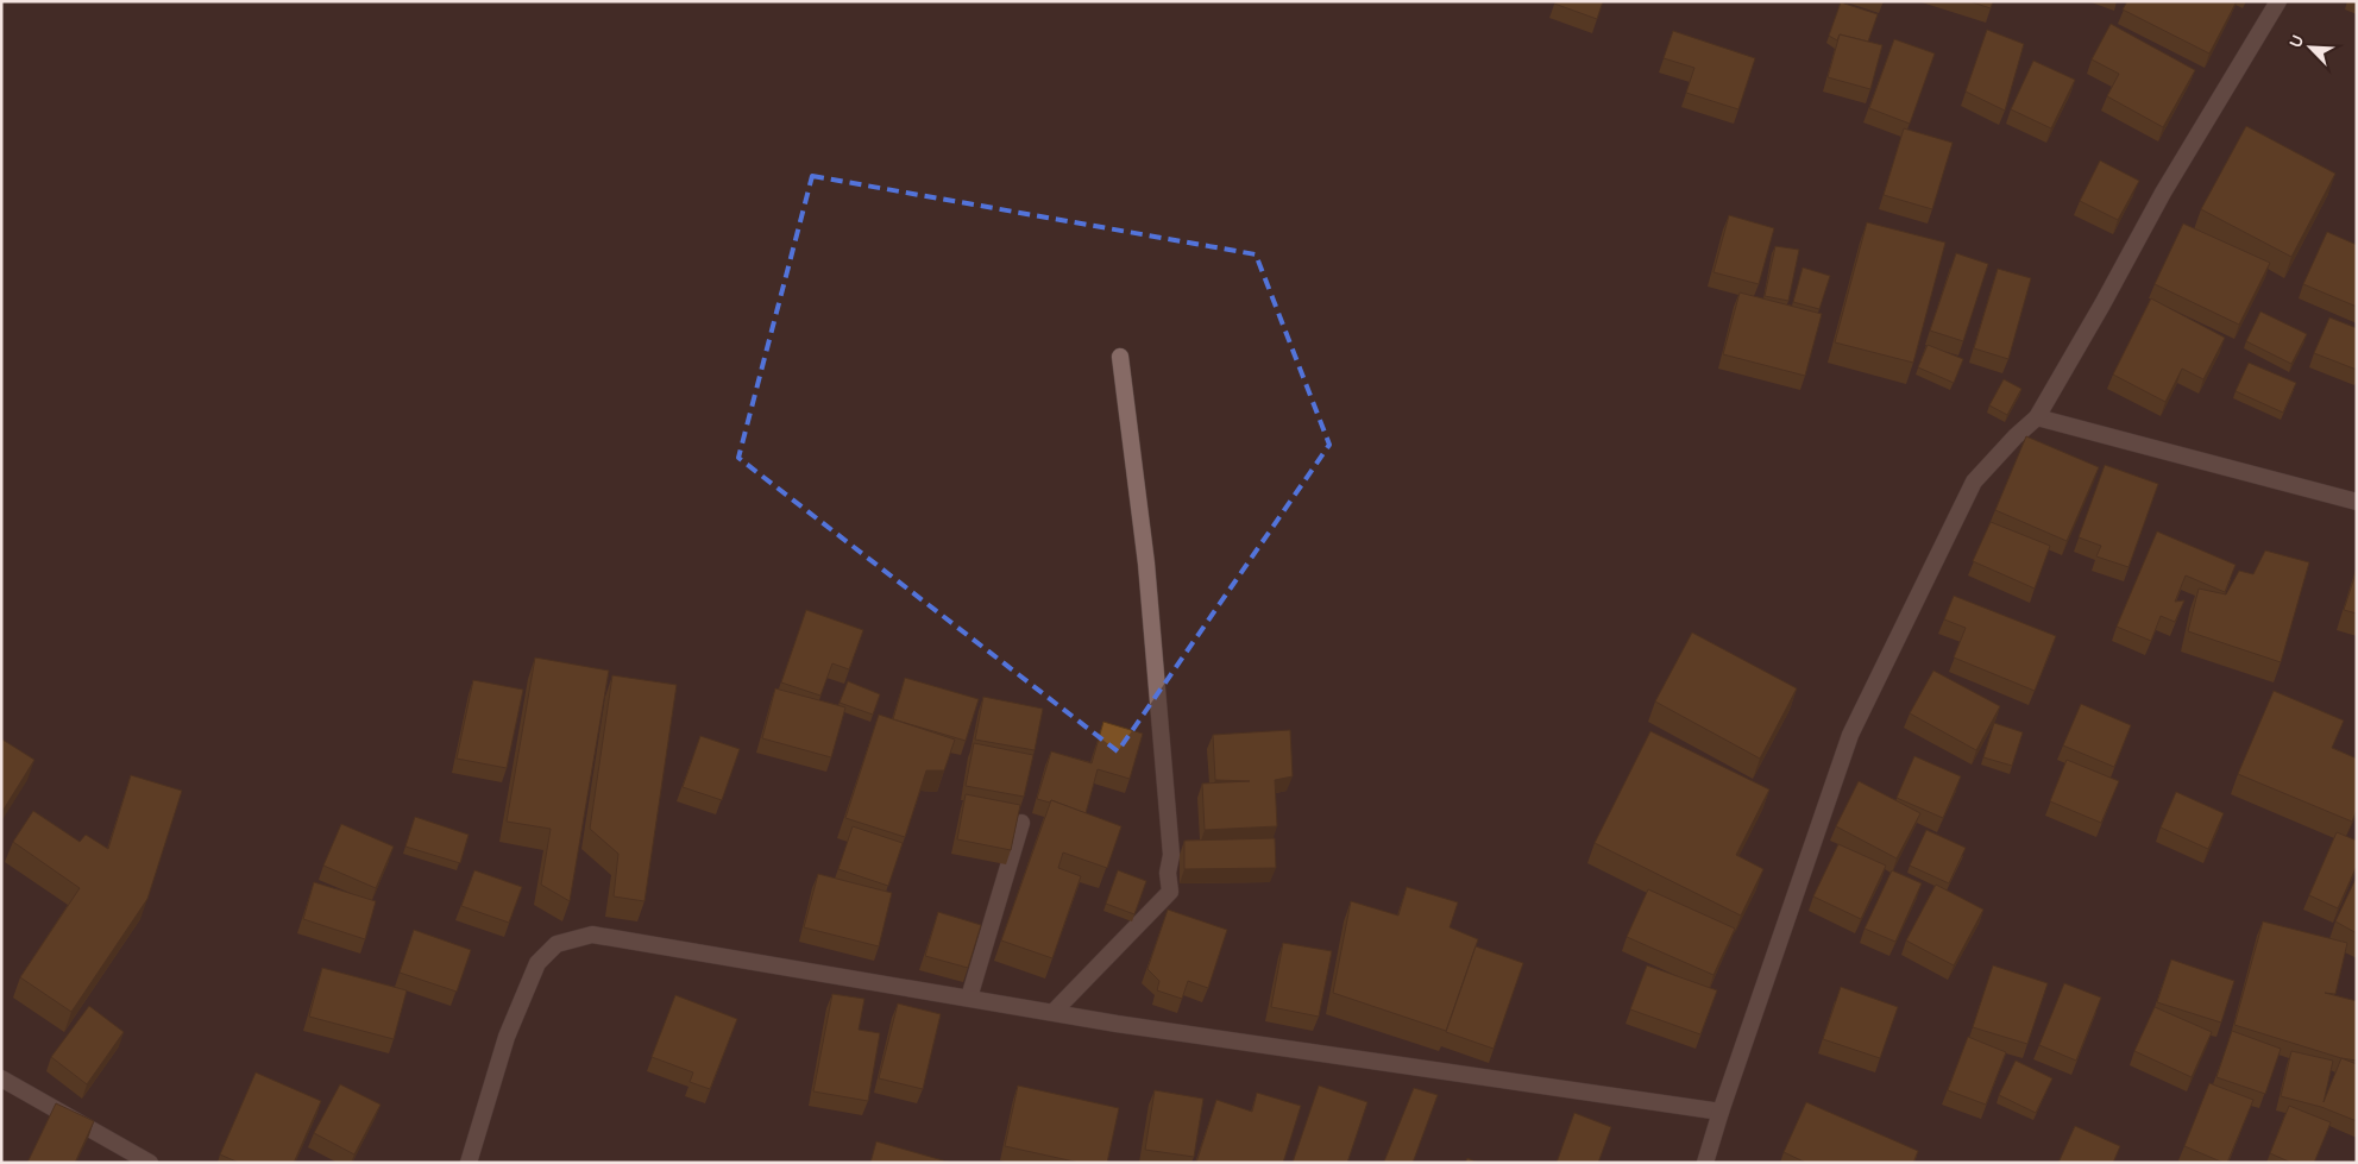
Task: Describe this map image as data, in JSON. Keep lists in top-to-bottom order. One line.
{"north":"top left"}
